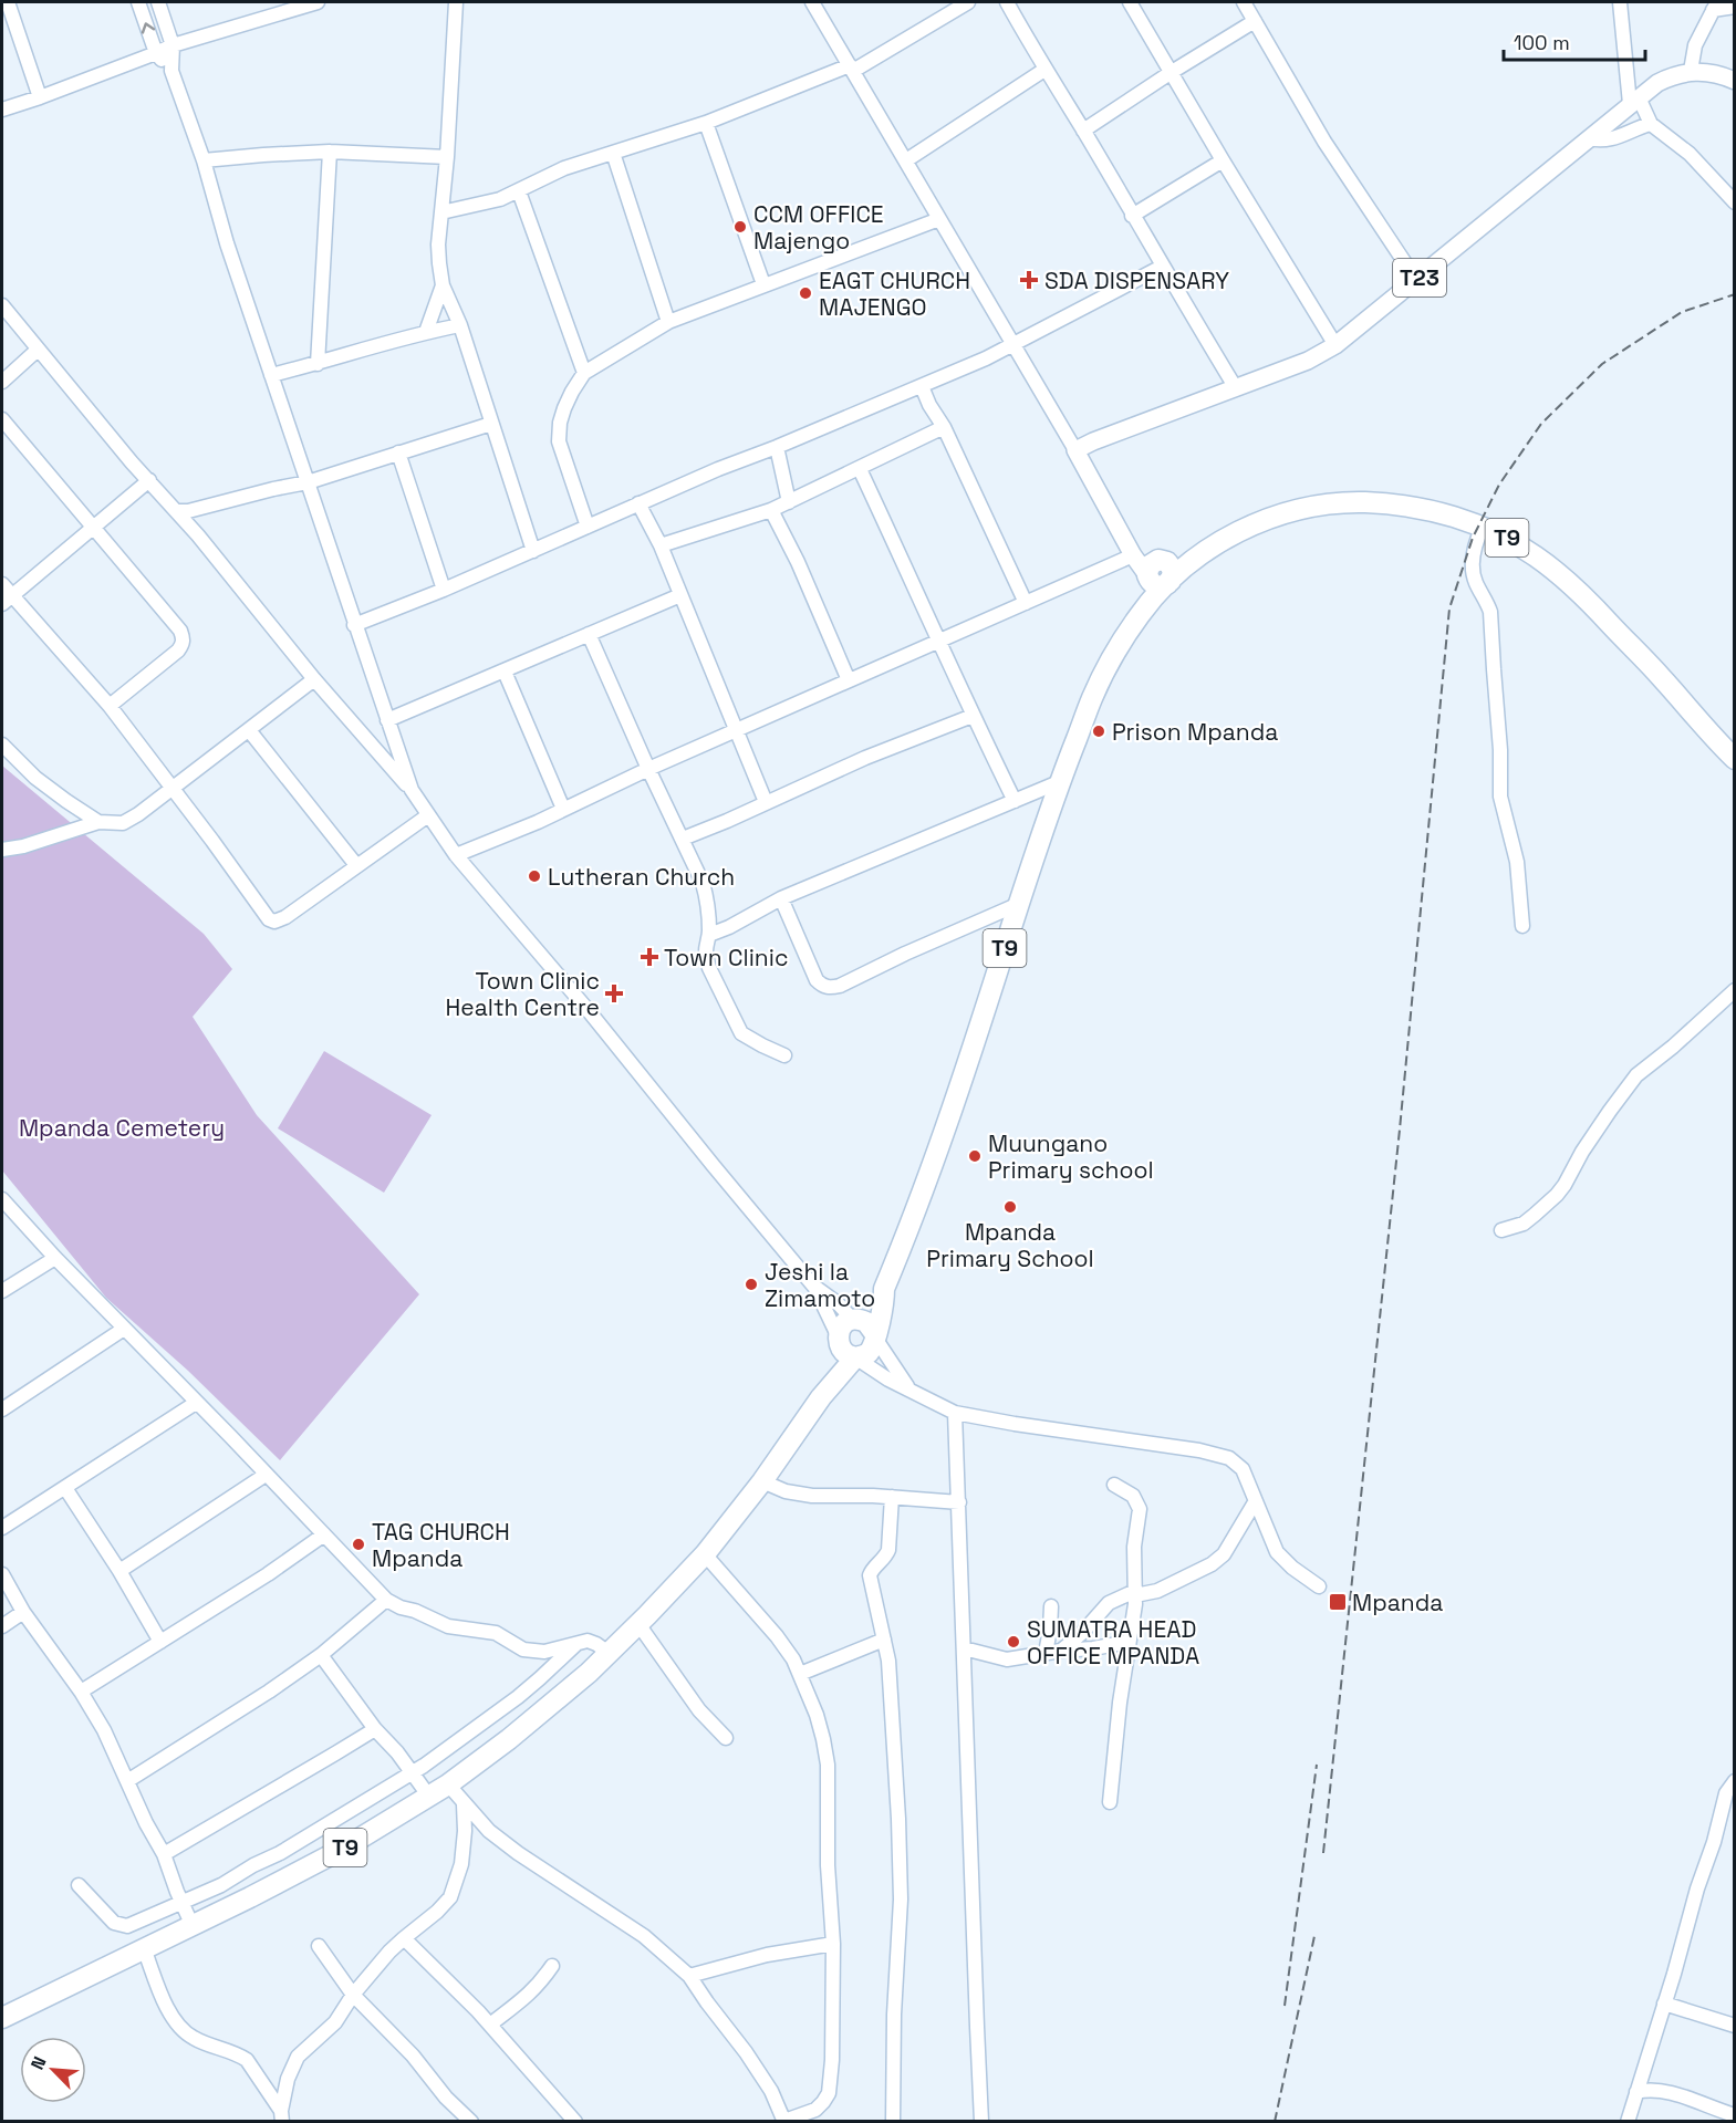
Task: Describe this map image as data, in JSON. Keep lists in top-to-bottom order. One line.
{"streets":{"highway":["T9"],"main road":["T23"]},"parks":["Mpanda Cemetery"],"places":{"other":["CCM OFFICE Majengo","EAGT CHURCH MAJENGO","Prison Mpanda","Lutheran Church","Muungano Primary school","Mpanda Primary School","Jeshi la Zimamoto","TAG CHURCH Mpanda","SUMATRA HEAD OFFICE MPANDA"],"health":["SDA DISPENSARY","Town Clinic","Town Clinic Health Centre"],"transit":["Mpanda"]},"scale_bar":"100 m","north":"top left"}
